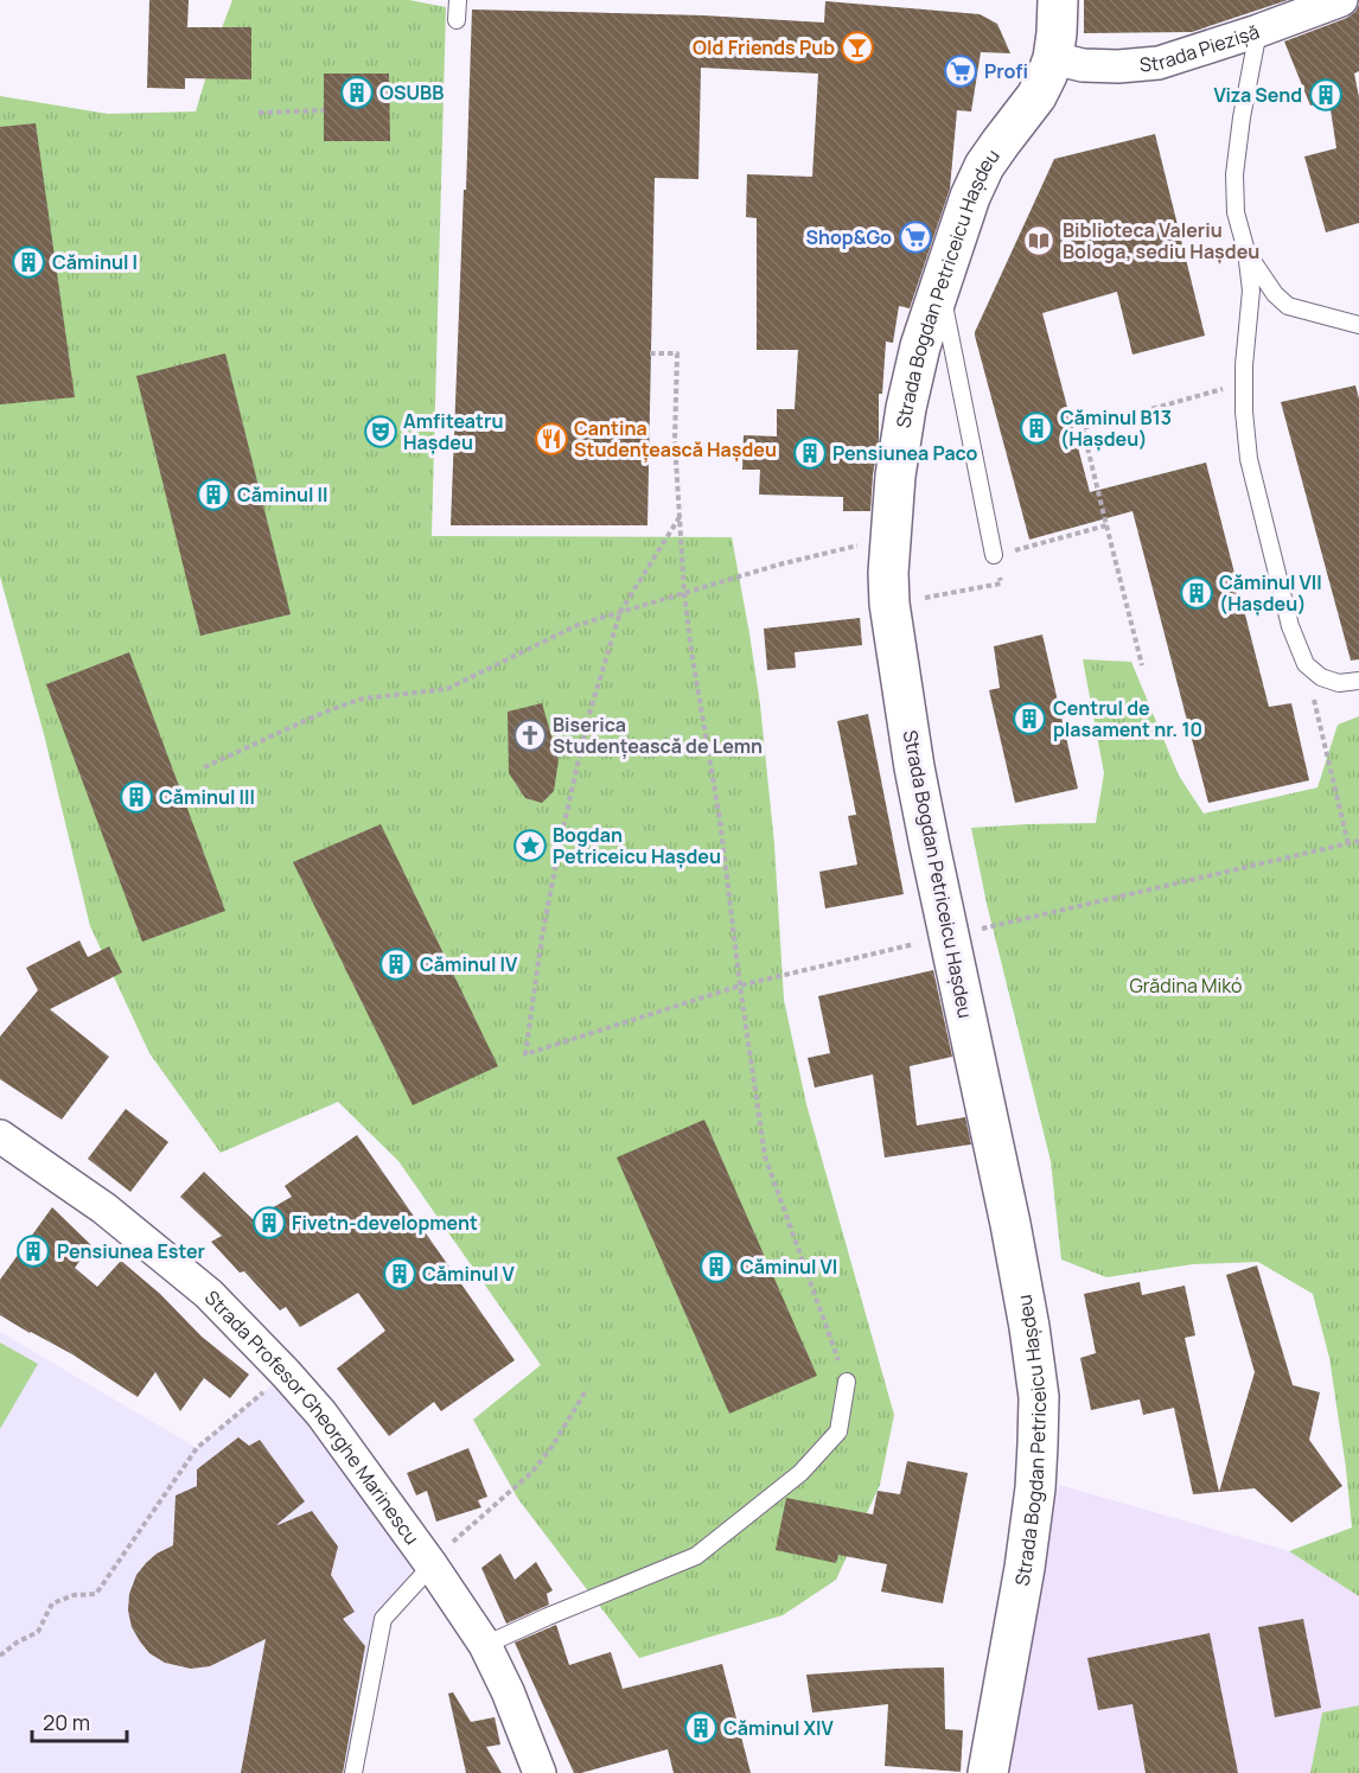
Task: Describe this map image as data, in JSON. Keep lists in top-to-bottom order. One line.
{"streets":{"street":["Strada Piezișă","Strada Bogdan Petriceicu Hașdeu","Strada Profesor Gheorghe Marinescu"]},"crossings":[["Strada Piezișă","Strada Bogdan Petriceicu Hașdeu"]],"parks":["Grădina Mikó"],"places":{"bar":["Old Friends Pub"],"supermarket":["Profi","Shop&Go"],"building":["OSUBB","Viza Send","Căminul I","Căminul B13 (Hașdeu)","Pensiunea Paco","Căminul II","Căminul VII (Hașdeu)","Centrul de plasament nr. 10","Căminul III","Căminul IV","Fivetn-development","Pensiunea Ester","Căminul VI","Căminul V","Căminul XIV"],"library":["Biblioteca Valeriu Bologa, sediu Hașdeu"],"theatre":["Amfiteatru Hașdeu"],"restaurant":["Cantina Studențească Hașdeu"],"church":["Biserica Studențească de Lemn"],"place":["Bogdan Petriceicu Hașdeu"]},"scale_bar":"20 m"}
